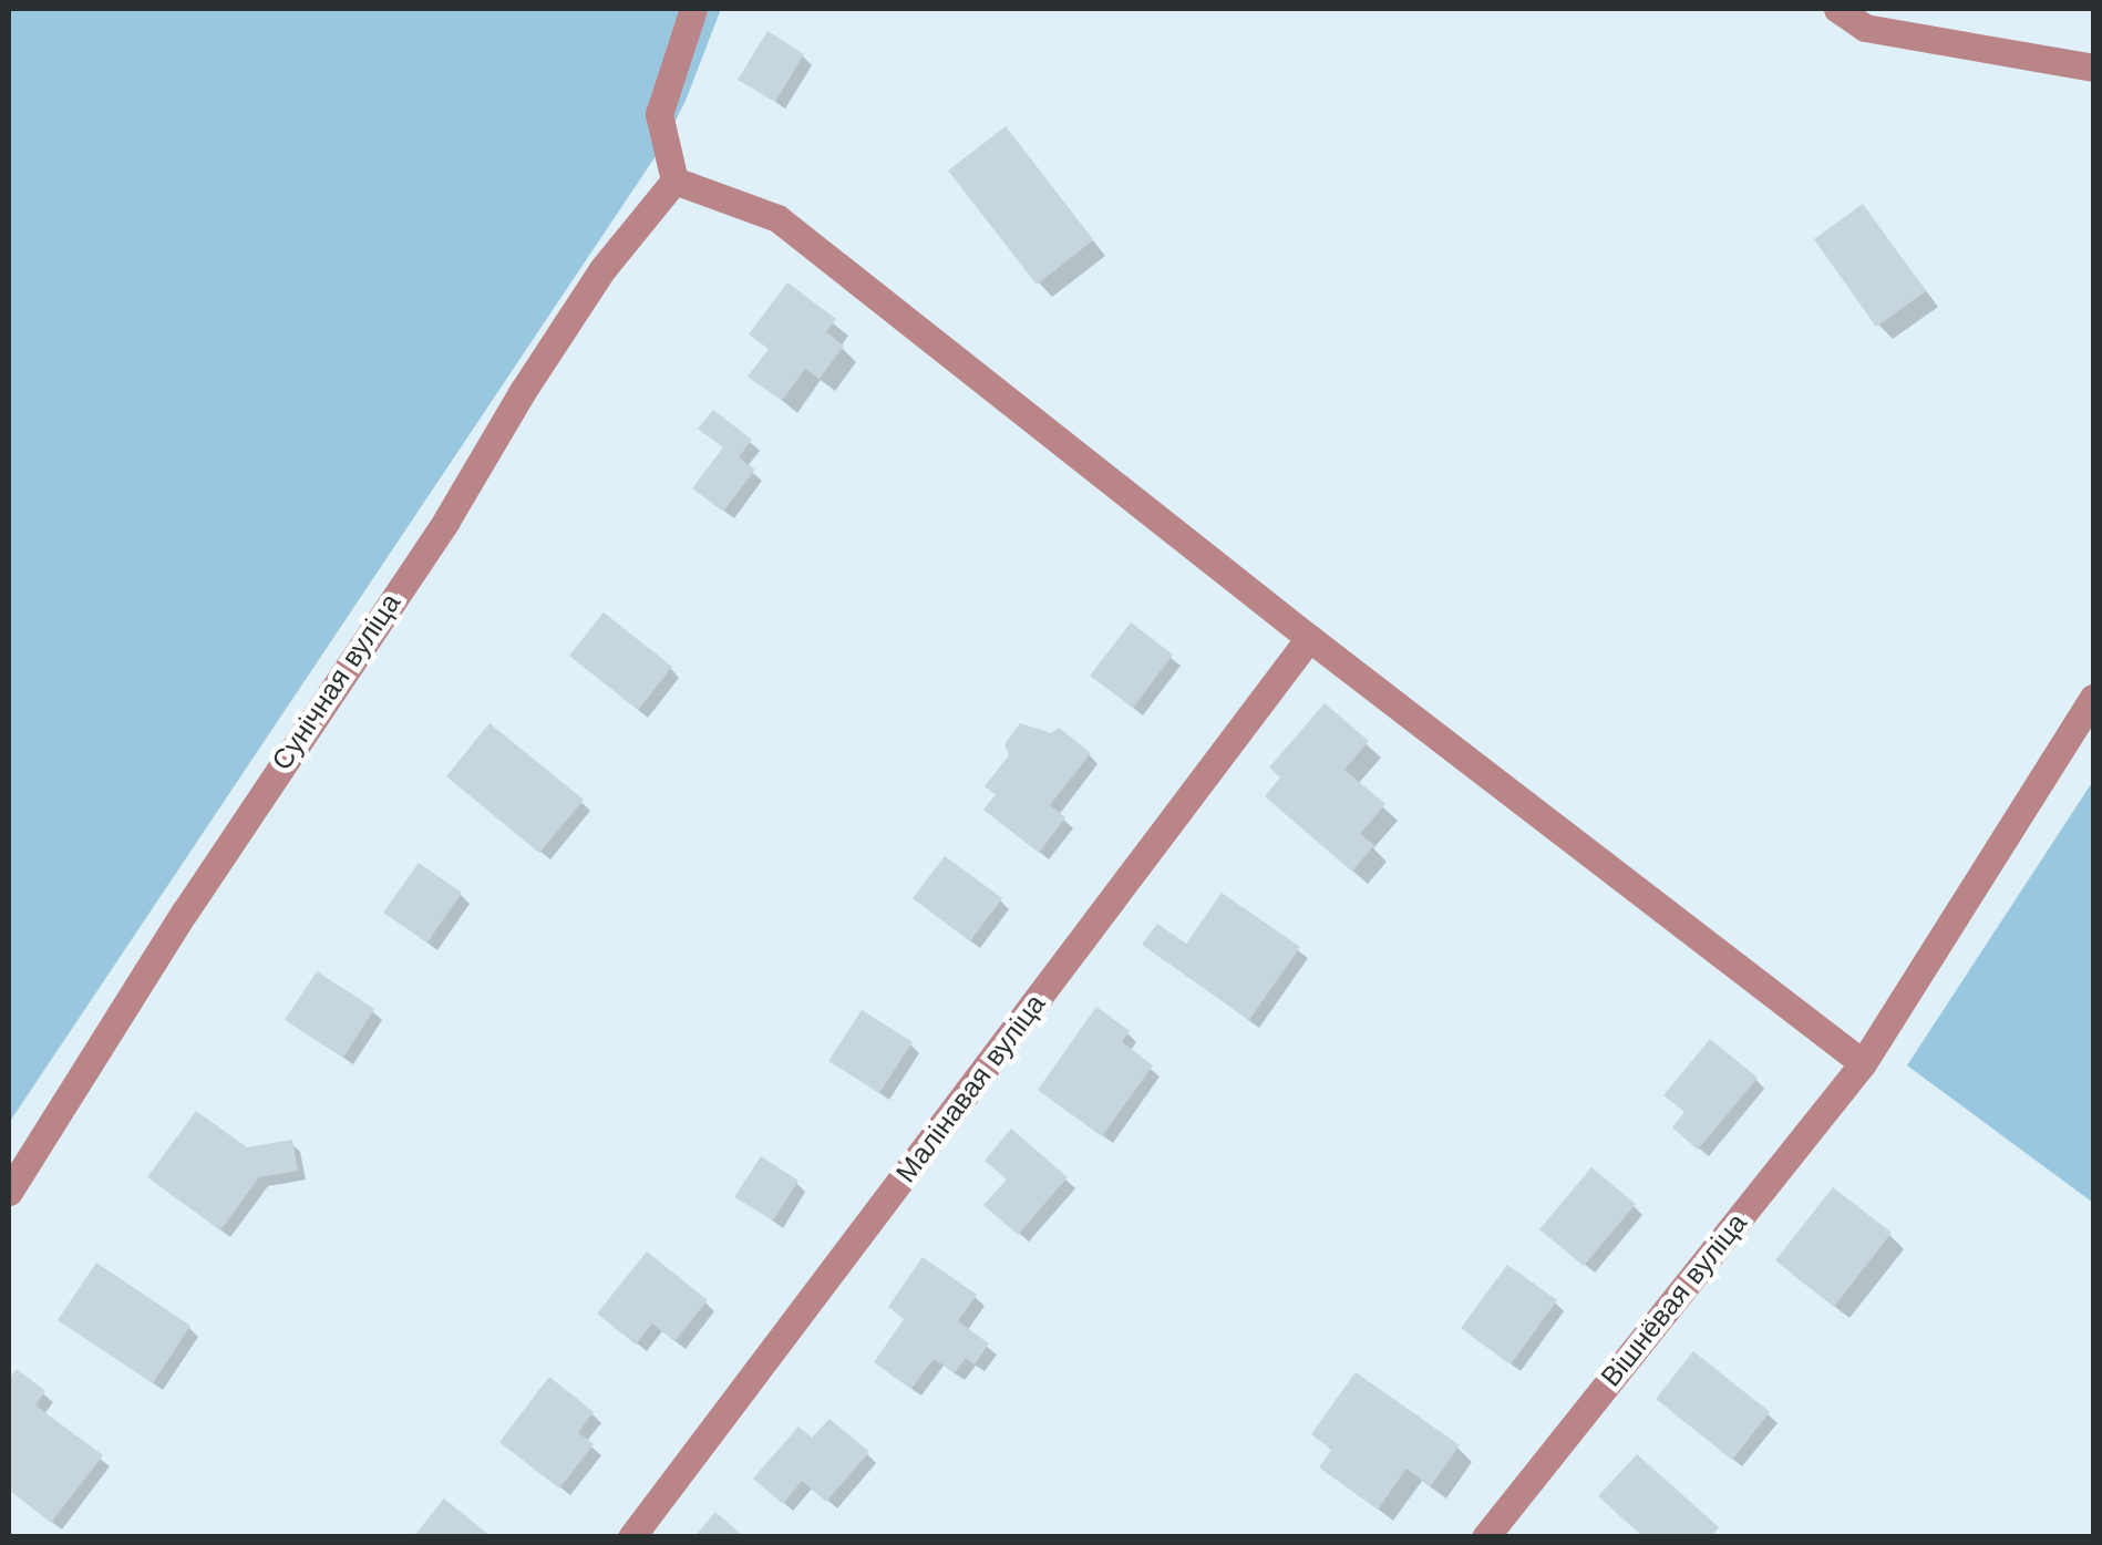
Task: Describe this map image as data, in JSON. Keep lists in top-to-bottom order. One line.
{"streets":{"street":["Сунічная вуліца","Малінавая вуліца","Вішнёвая вуліца"]}}
